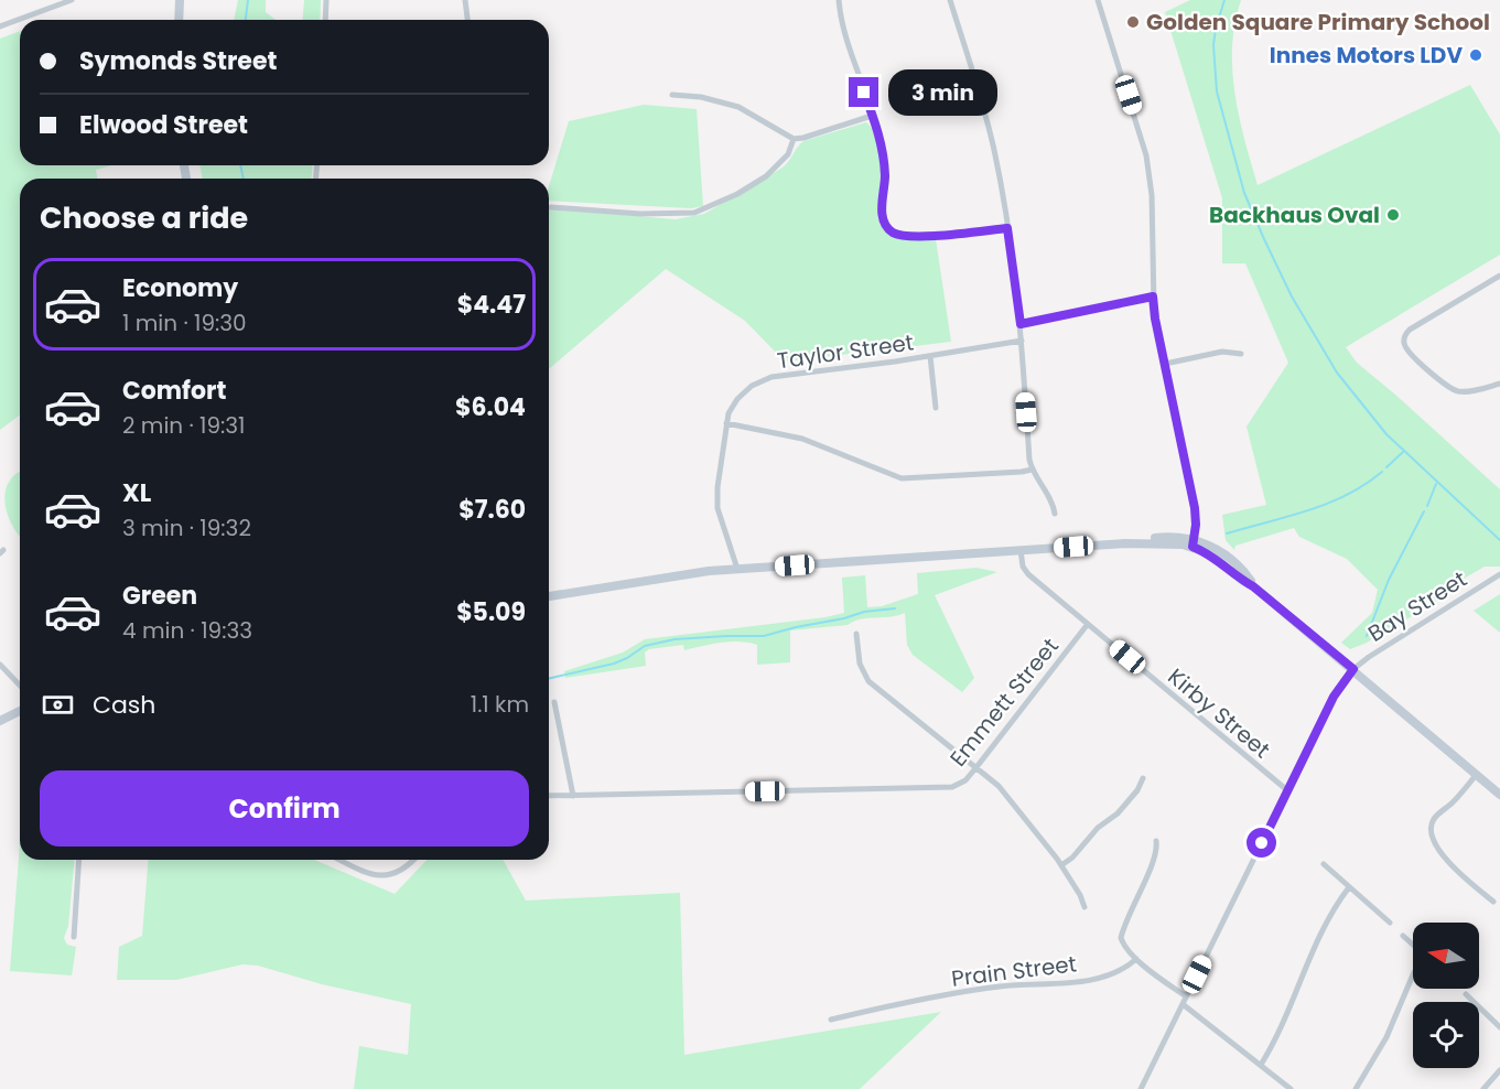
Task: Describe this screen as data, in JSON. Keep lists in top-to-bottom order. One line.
{"streets":{"street":["Taylor Street","Bay Street","Emmett Street","Kirby Street","Prain Street"]},"crossings":[["Bay Street","Kirby Street"],["Emmett Street","Kirby Street"]],"places":["Golden Square Primary School","Innes Motors LDV","Backhaus Oval"],"north":"left","page":{"banner":["Symonds Street","Elwood Street"],"bubble":"3 min","heading":"Choose a ride","list":[{"name":"Economy","note":"1 min · 19:30","value":"$4.47"},{"name":"Comfort","note":"2 min · 19:31","value":"$6.04"},{"name":"XL","note":"3 min · 19:32","value":"$7.60"},{"name":"Green","note":"4 min · 19:33","value":"$5.09"}],"pay":["Cash","1.1 km"],"buttons":"Confirm"}}
